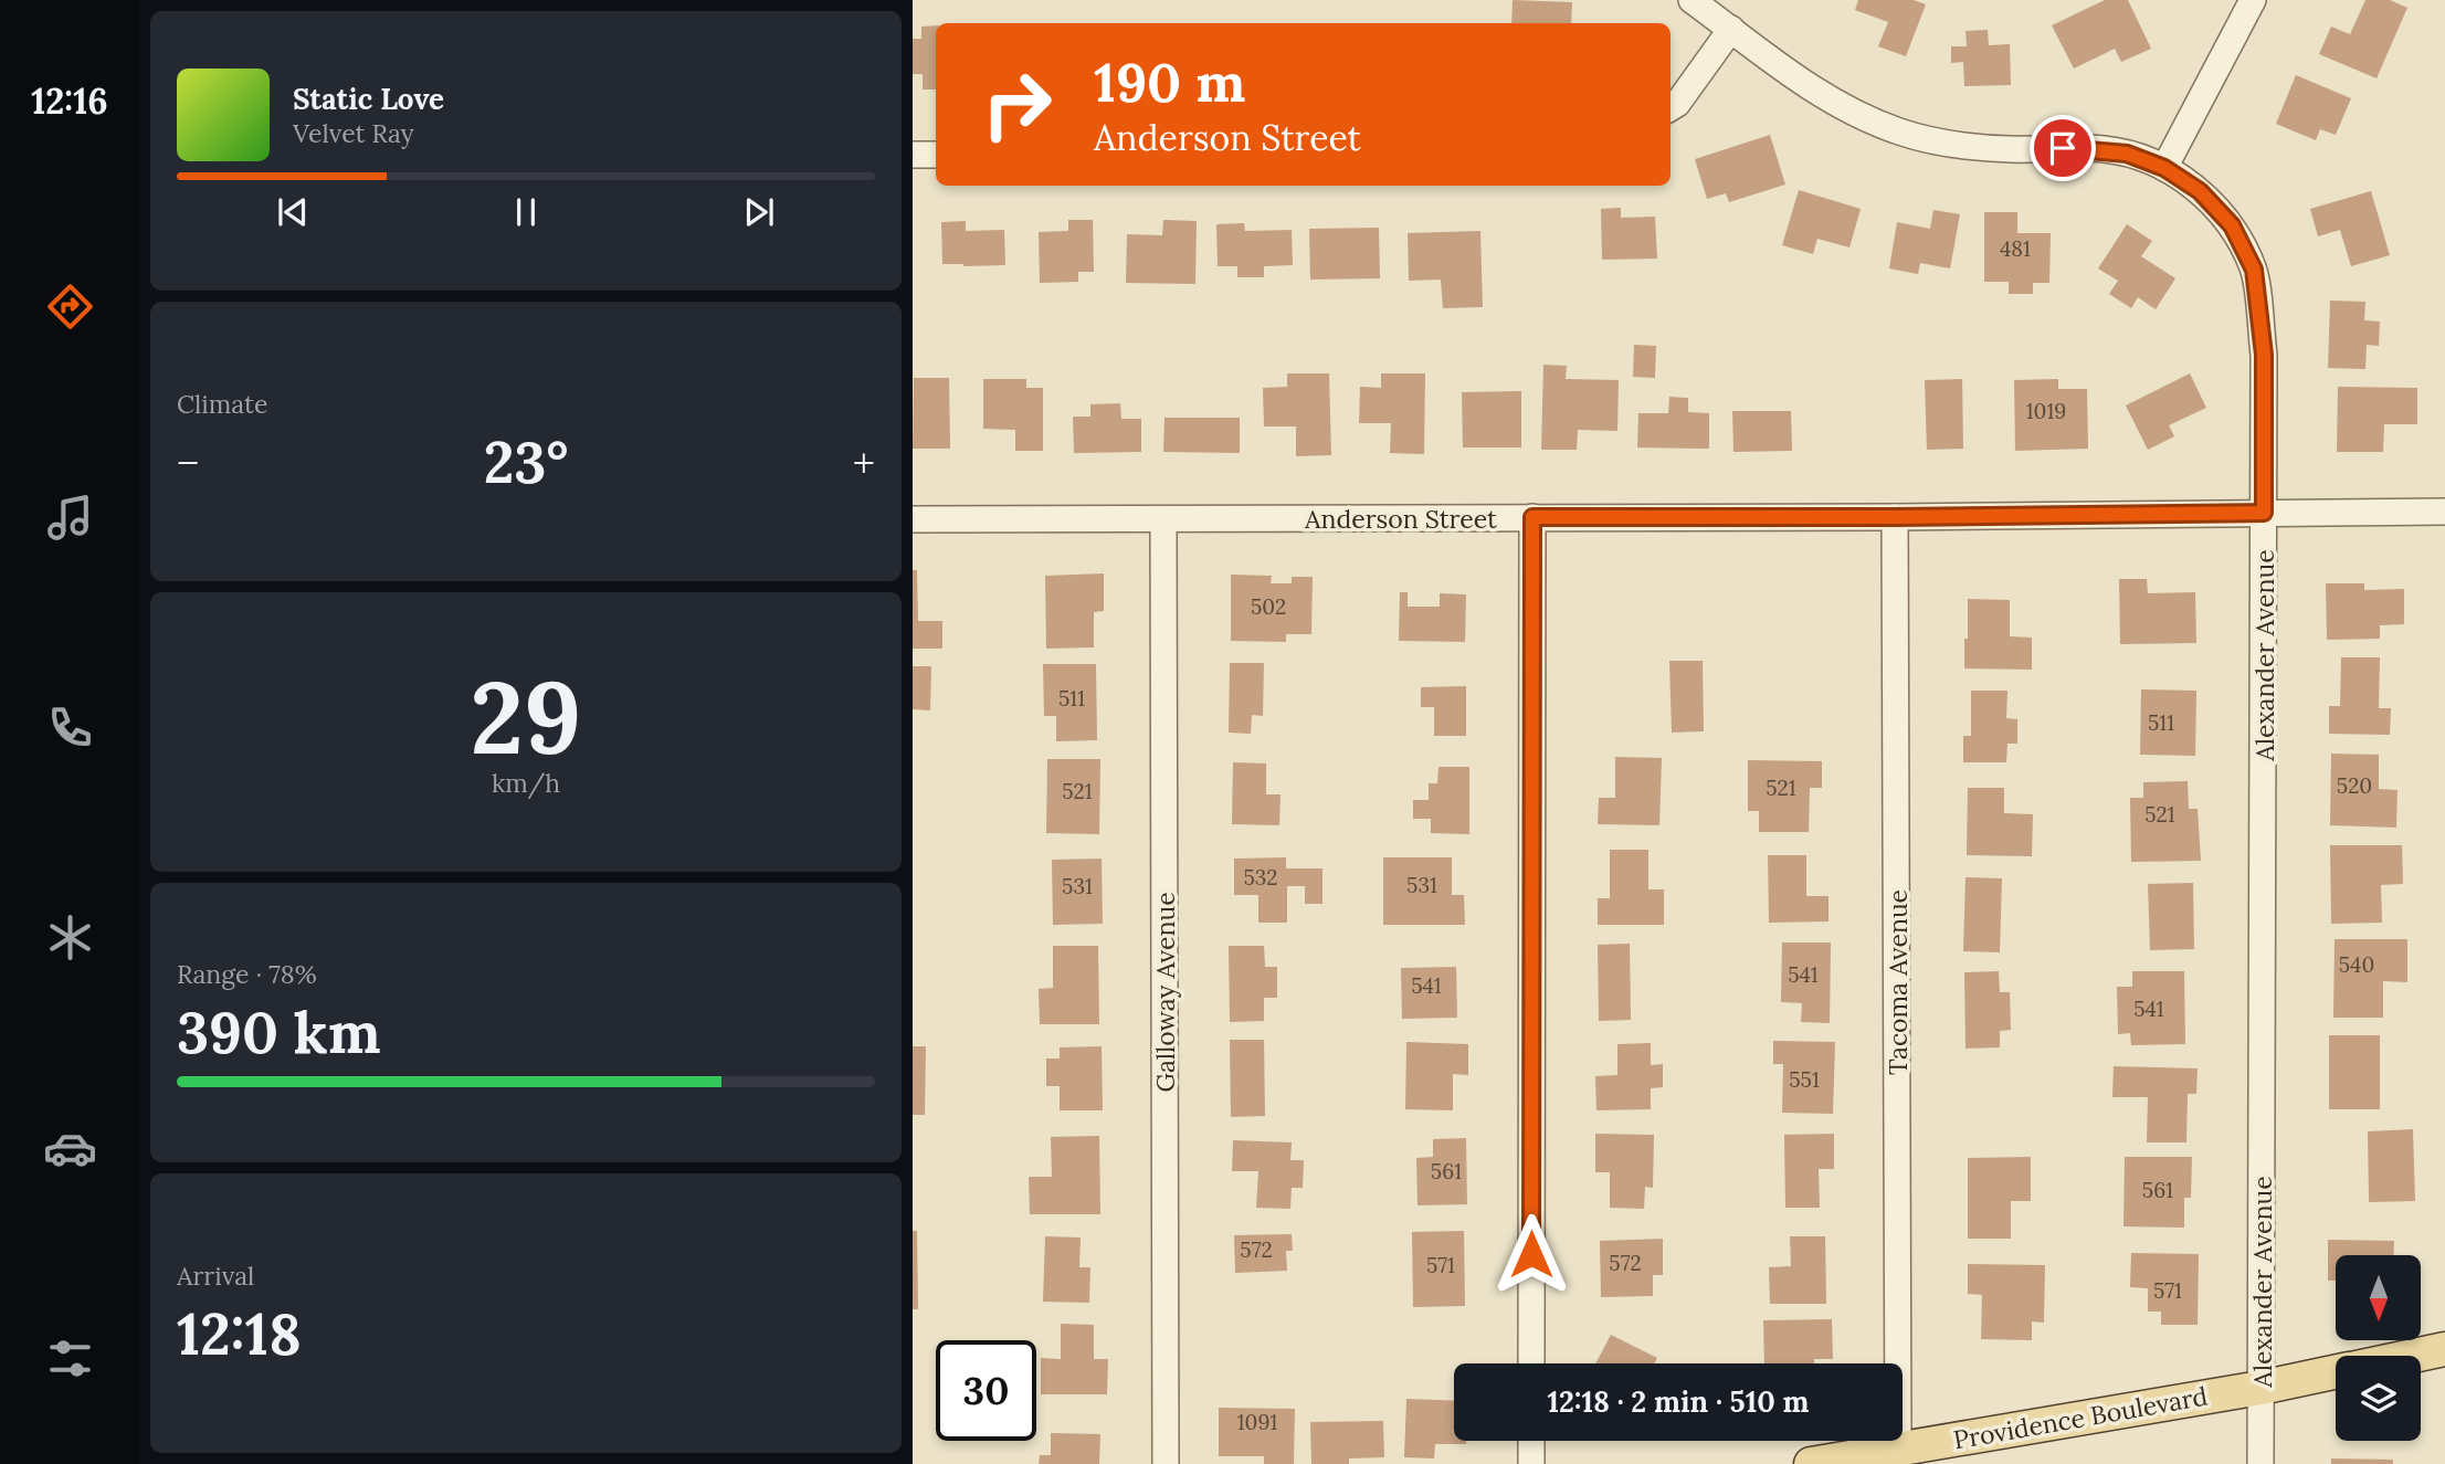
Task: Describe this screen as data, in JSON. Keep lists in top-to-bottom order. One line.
{"streets":{"main road":["Providence Boulevard"],"street":["Anderson Street","Alexander Avenue","Tacoma Avenue","Galloway Avenue"]},"crossings":[["Anderson Street","Alexander Avenue"],["Anderson Street","Tacoma Avenue"],["Anderson Street","Galloway Avenue"],["Alexander Avenue","Providence Boulevard"],["Tacoma Avenue","Providence Boulevard"]],"house_numbers":["481","1019","502","511","511","520","521","521","521","532","531","531","540","541","541","541","551","561","561","572","572","571","571","1091"],"north":"bottom","page":{"tabs":"12:16","turn":["190 m","Anderson Street"],"song":["Static Love","Velvet Ray"],"tile":["Climate",["29","km/h"],["Range · 78%","390 km"],["Arrival","12:18"]],"heat":["−","23°","+"],"limit":"30","trip":"12:18 · 2 min · 510 m"}}
